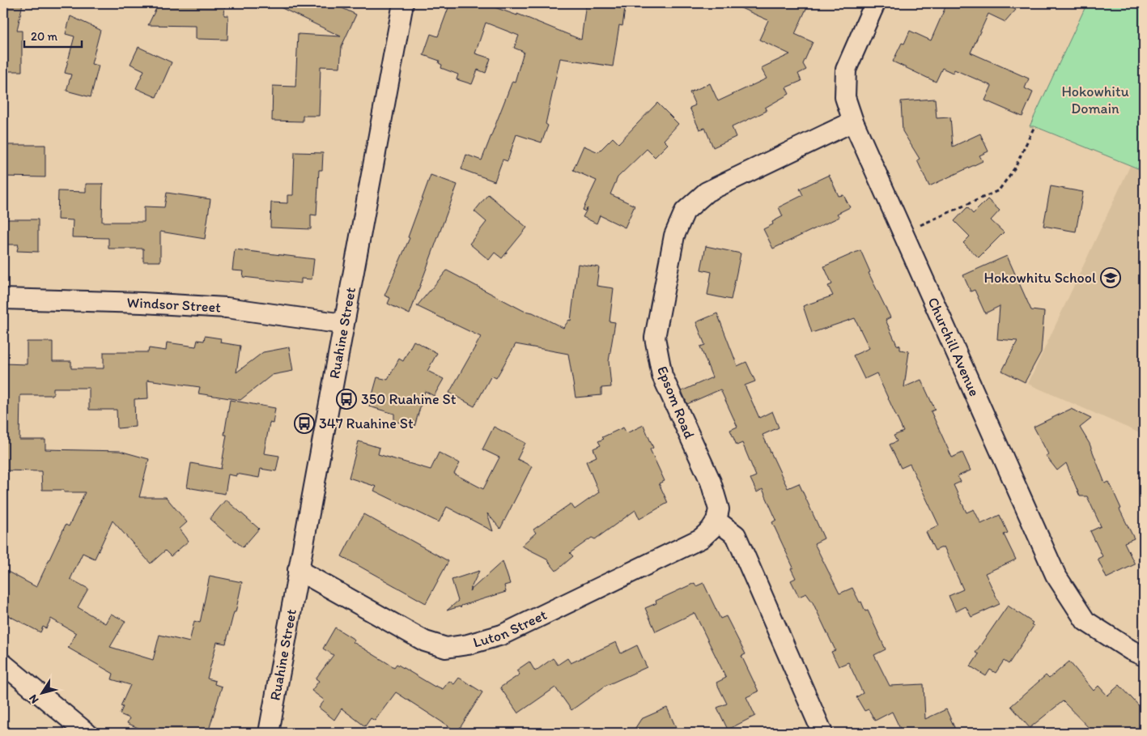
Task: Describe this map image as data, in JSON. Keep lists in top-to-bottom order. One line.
{"streets":{"street":["Windsor Street","Ruahine Street","Churchill Avenue","Epsom Road","Luton Street"]},"crossings":[["Windsor Street","Ruahine Street"],["Ruahine Street","Luton Street"],["Churchill Avenue","Epsom Road"],["Epsom Road","Luton Street"]],"parks":["Hokowhitu Domain"],"places":{"school or university":["Hokowhitu School"],"bus stop":["350 Ruahine St","347 Ruahine St"]},"scale_bar":"20 m","north":"bottom left"}
